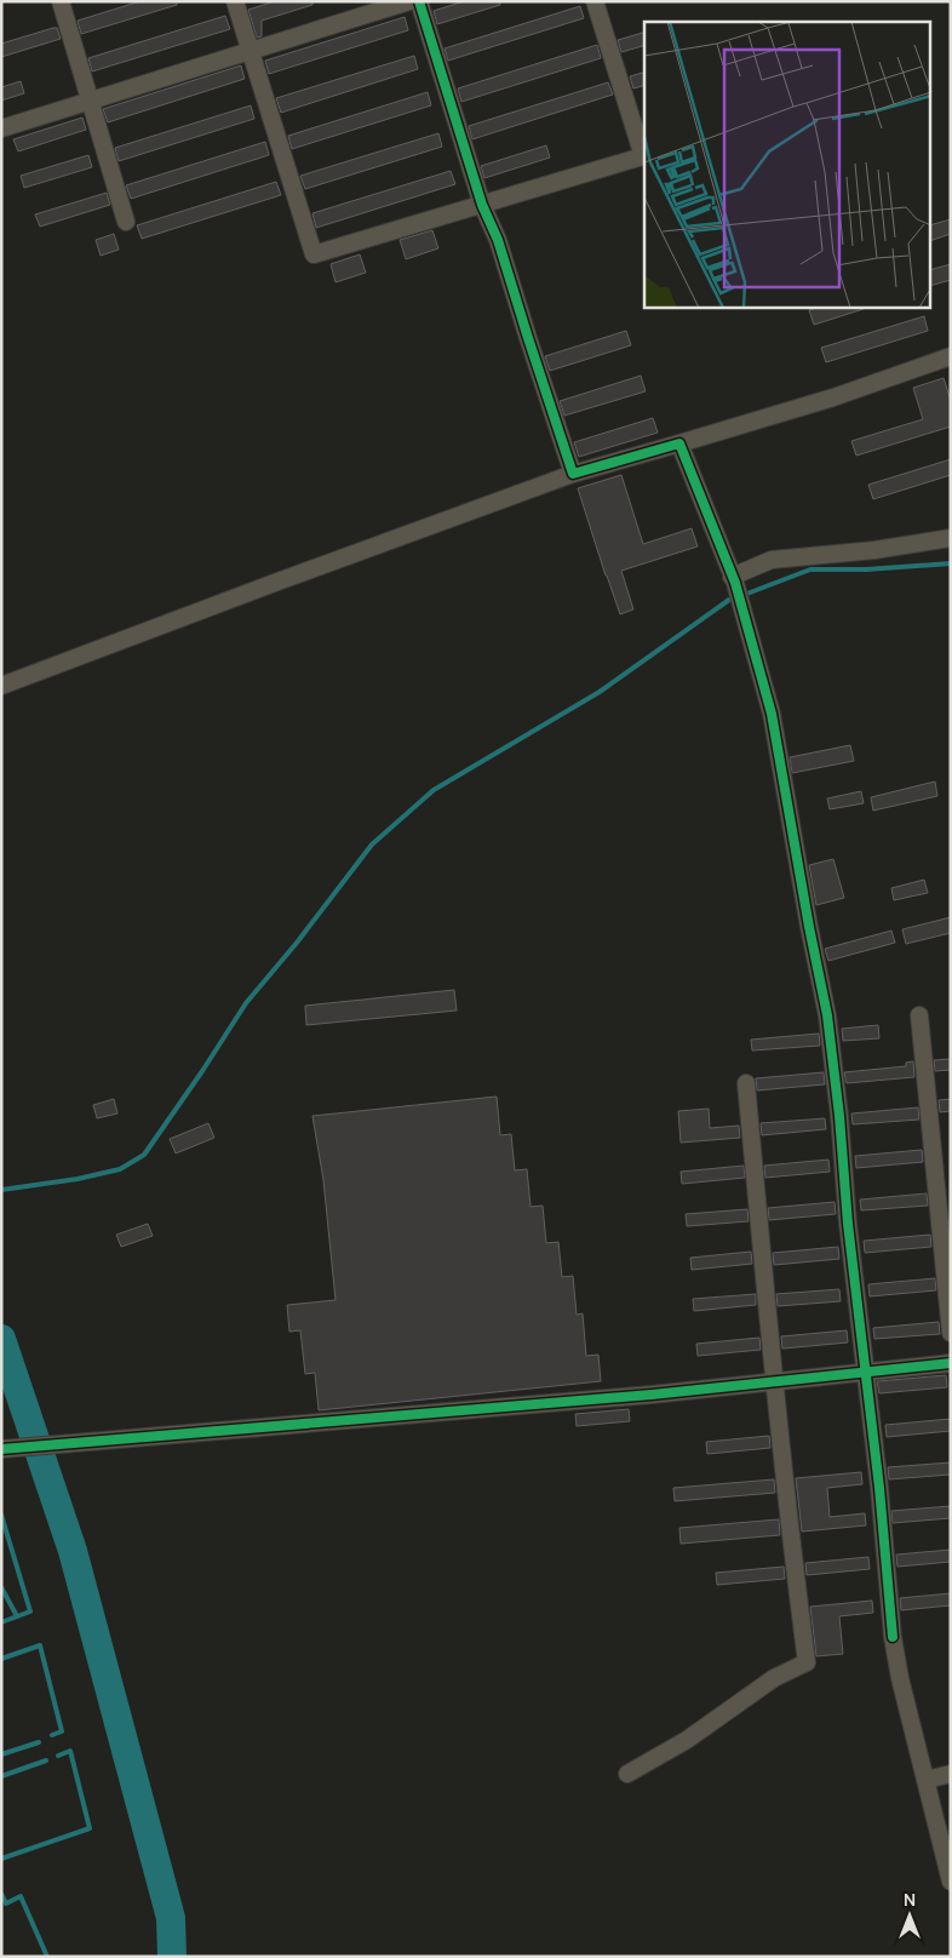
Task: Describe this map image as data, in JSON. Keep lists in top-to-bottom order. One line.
{"north":"top"}
